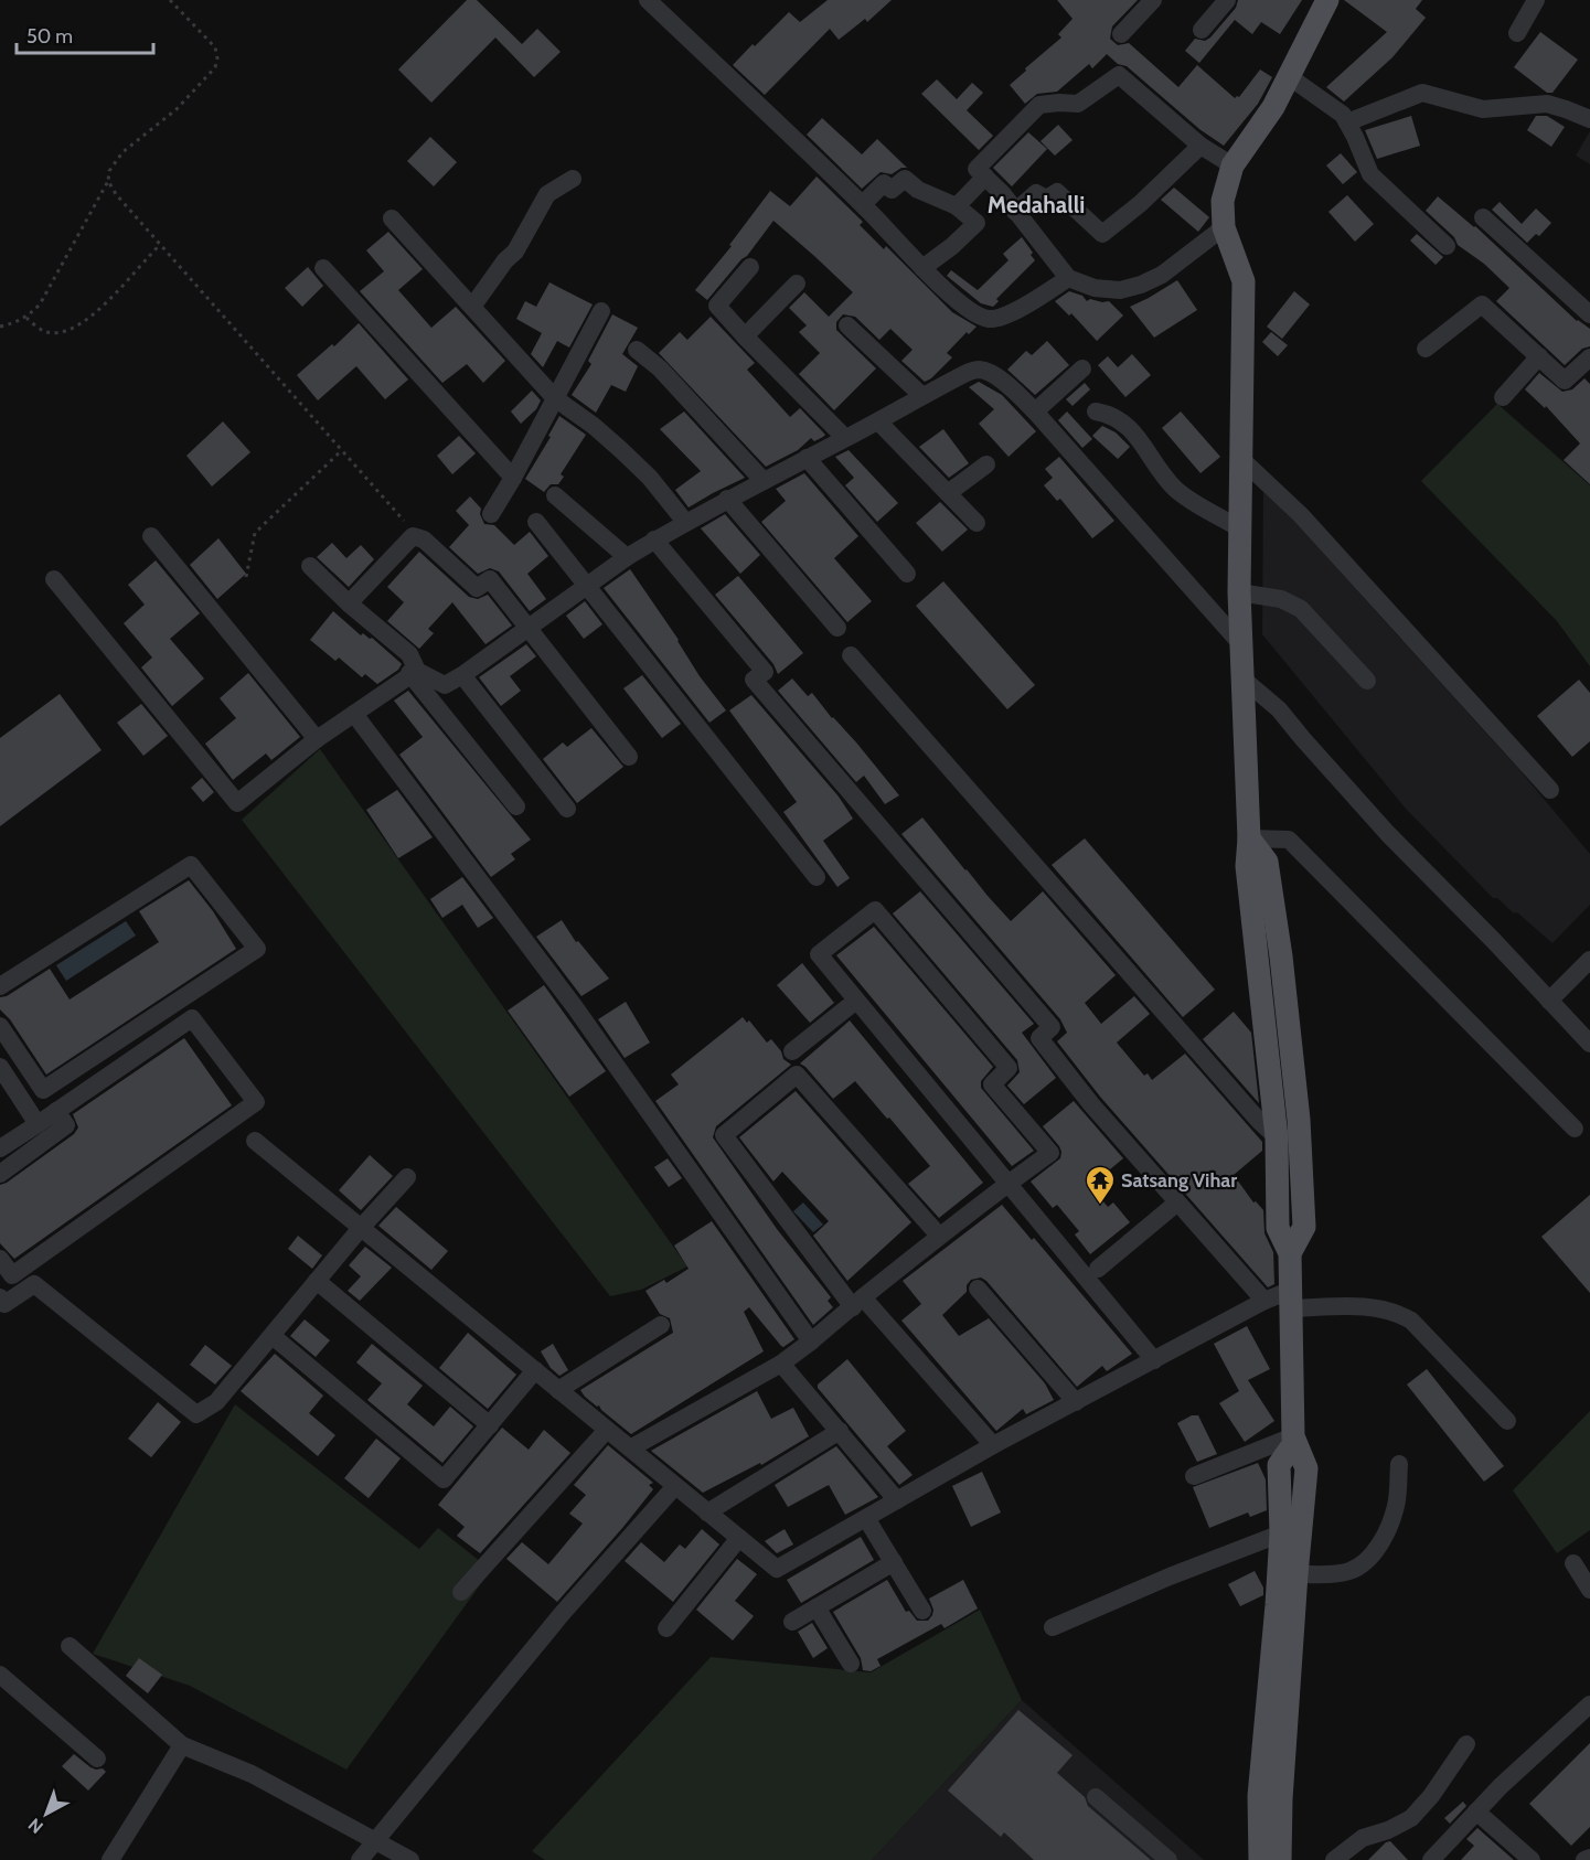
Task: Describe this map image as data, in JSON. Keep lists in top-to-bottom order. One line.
{"districts":["Medahalli"],"places":{"temple":["Satsang Vihar"]},"scale_bar":"50 m","north":"bottom left"}
